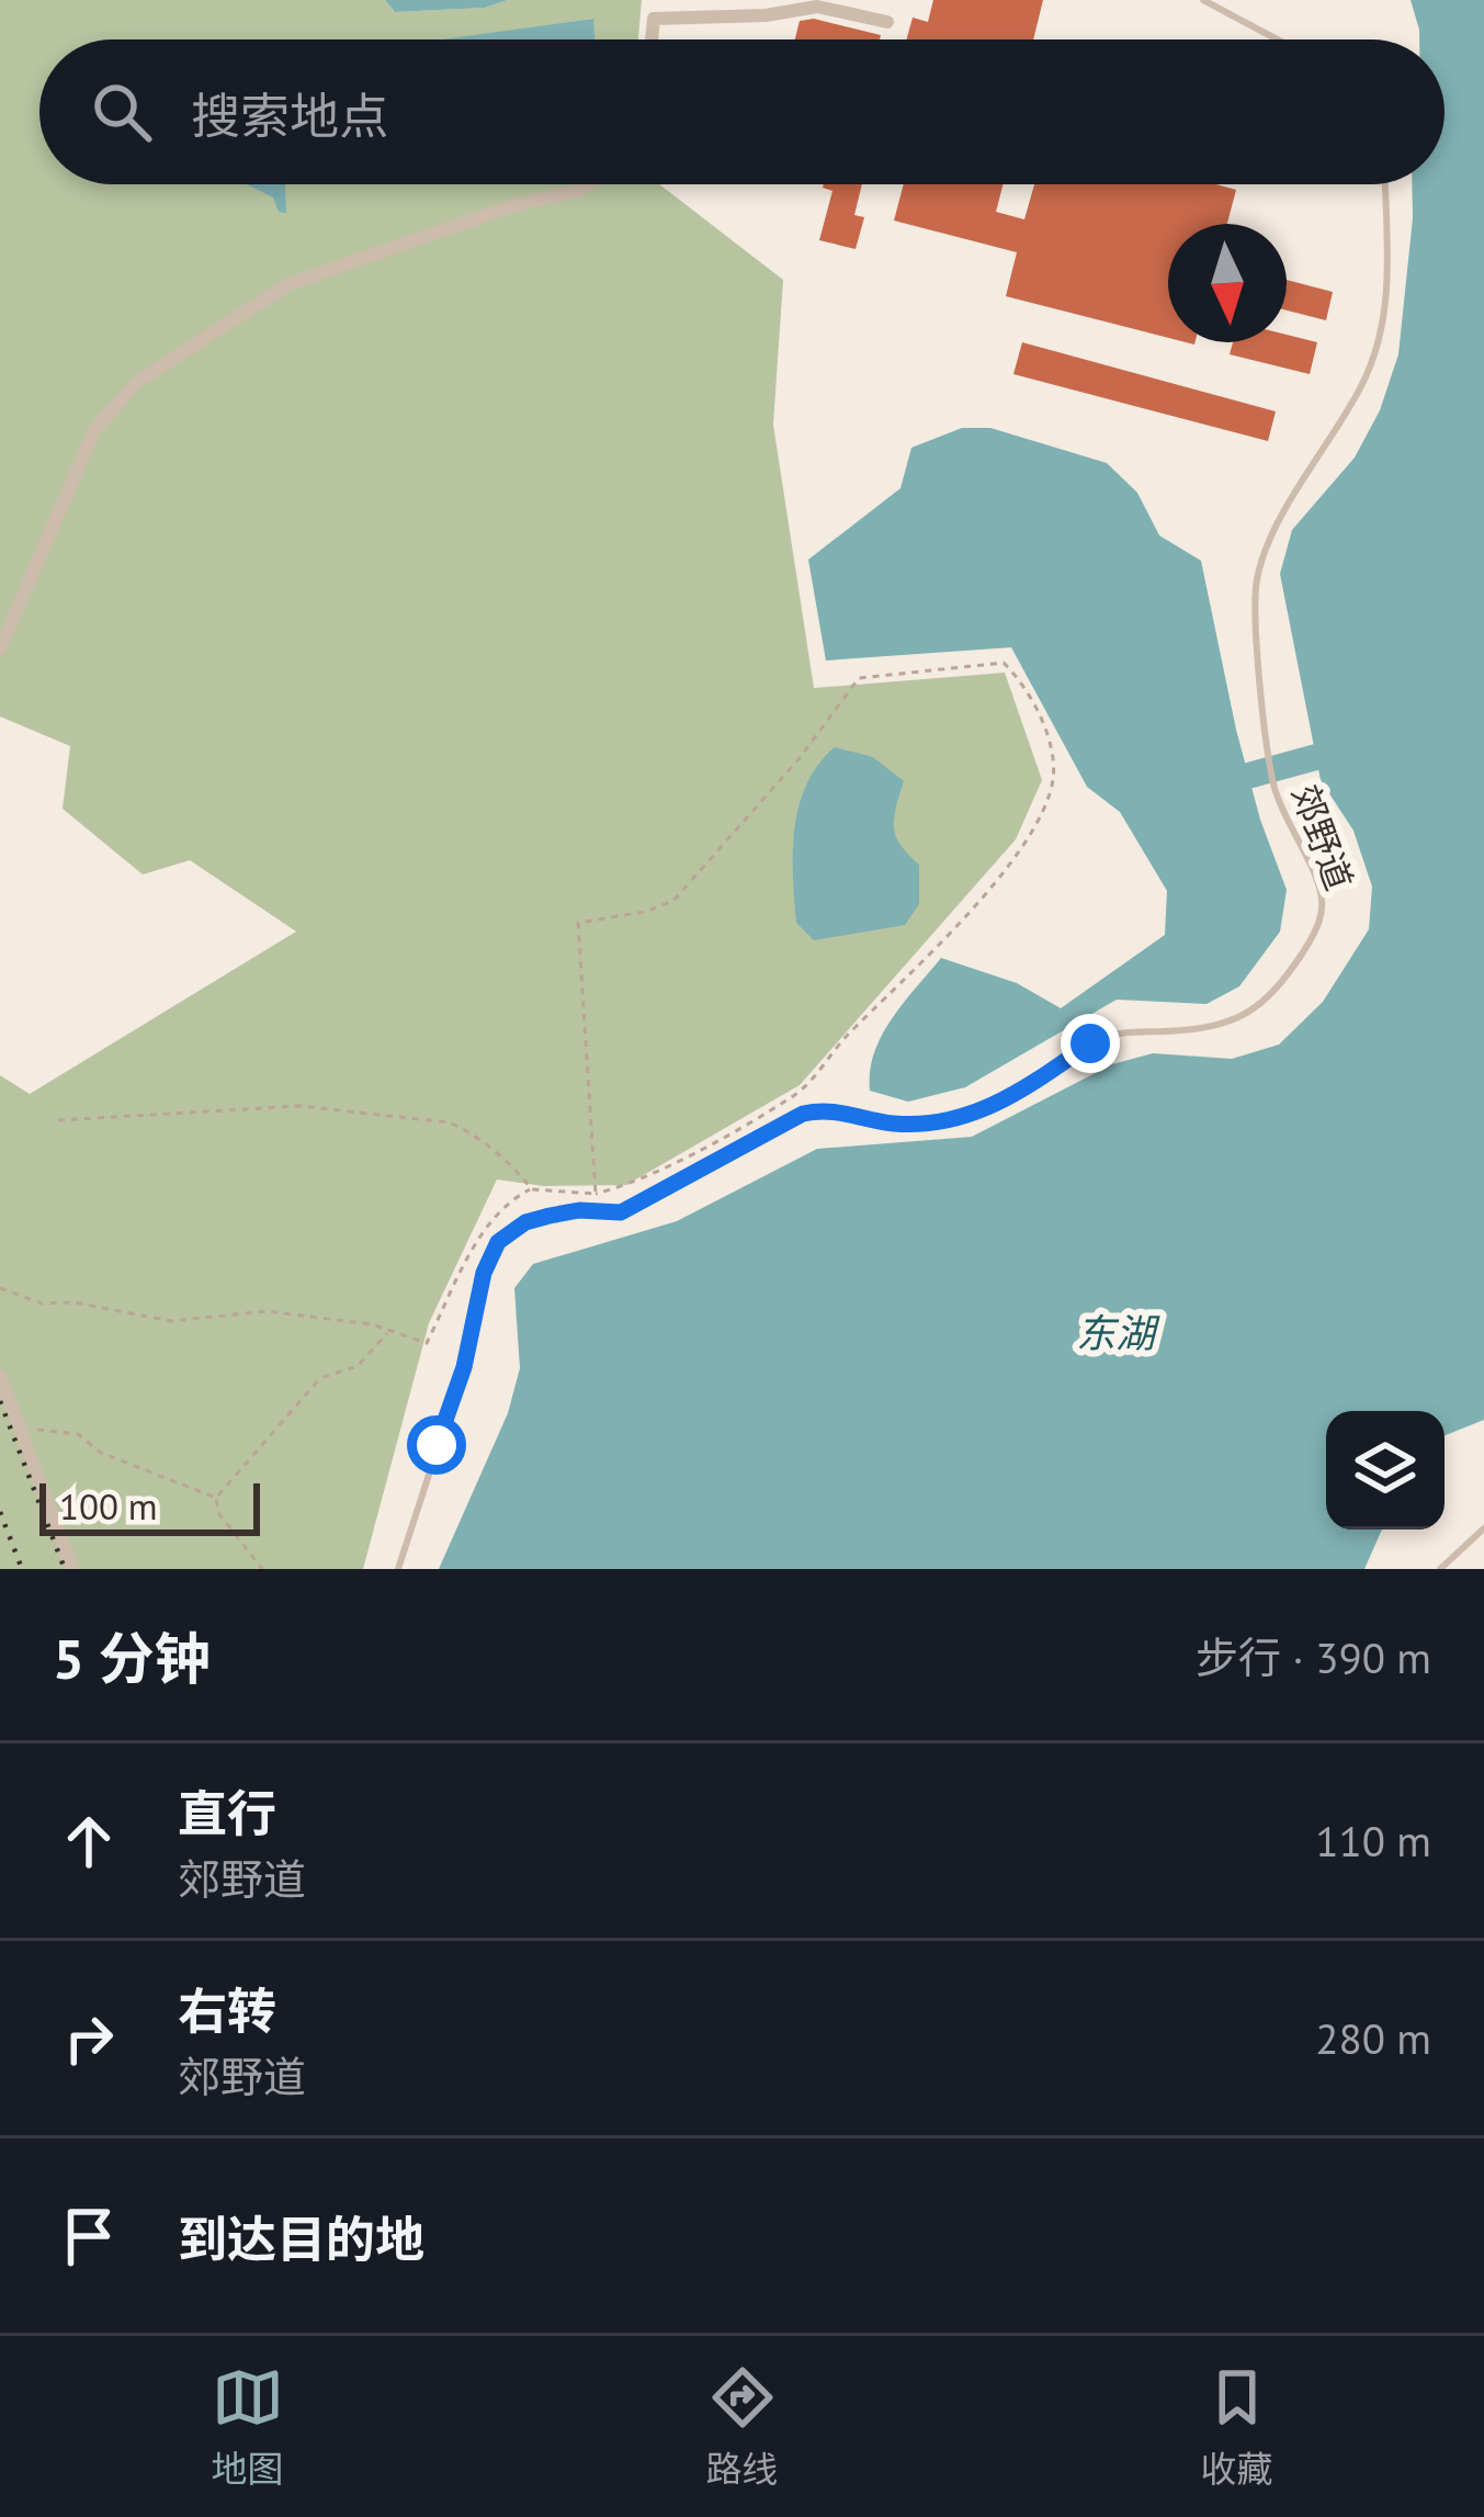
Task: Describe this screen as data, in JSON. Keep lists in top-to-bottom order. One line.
{"streets":{"lane":["郊野道"]},"water":["东湖"],"scale_bar":"100 m","north":"bottom","page":{"search":"搜索地点","scale":"100 m","heading":["5 分钟","步行 · 390 m"],"list":[["直行","郊野道","110 m"],["右转","郊野道","280 m"],"到达目的地"],"nav":["地图","路线","收藏"]}}
